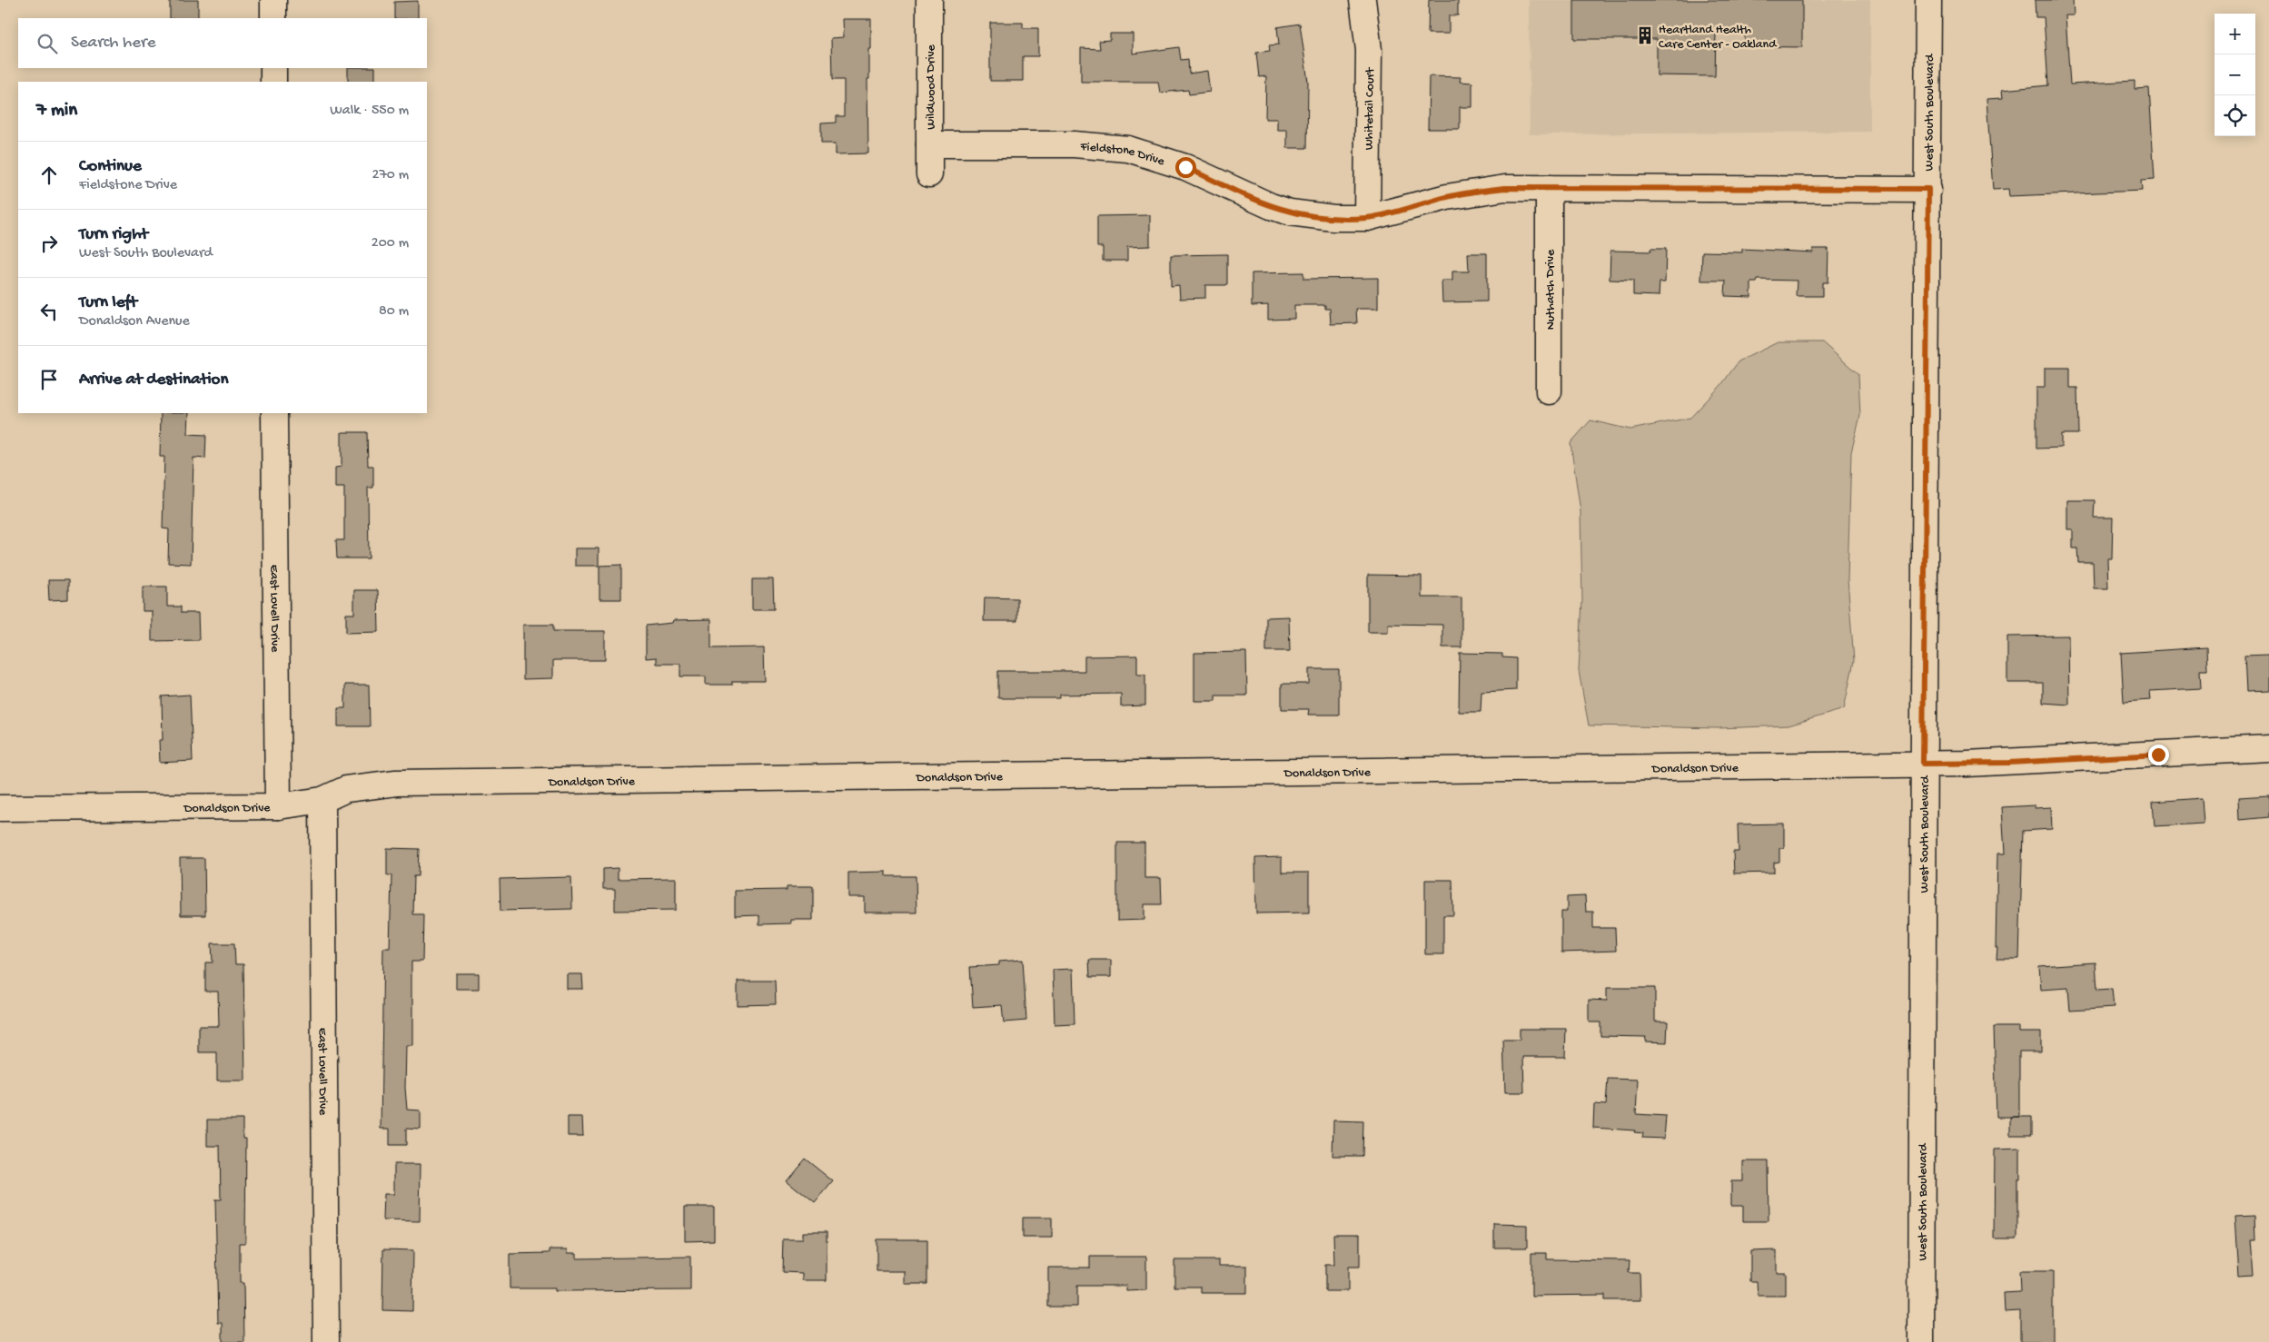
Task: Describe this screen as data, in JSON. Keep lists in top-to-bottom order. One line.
{"streets":{"street":["Wildwood Drive","Whitetail Court","West South Boulevard","Fieldstone Drive","Nuthatch Drive","East Lovell Drive","Donaldson Drive"]},"crossings":[["Wildwood Drive","Fieldstone Drive"],["Whitetail Court","Fieldstone Drive"],["West South Boulevard","Fieldstone Drive"],["West South Boulevard","Donaldson Drive"],["Fieldstone Drive","Nuthatch Drive"],["East Lovell Drive","Donaldson Drive"]],"places":{"building":["Heartland Health Care Center - Oakland"]},"page":{"map_buttons":["+","−"],"search":"Search here","heading":["7 min","Walk · 550 m"],"list":[["Continue","Fieldstone Drive","270 m"],["Turn right","West South Boulevard","200 m"],["Turn left","Donaldson Avenue","80 m"],"Arrive at destination"]}}
